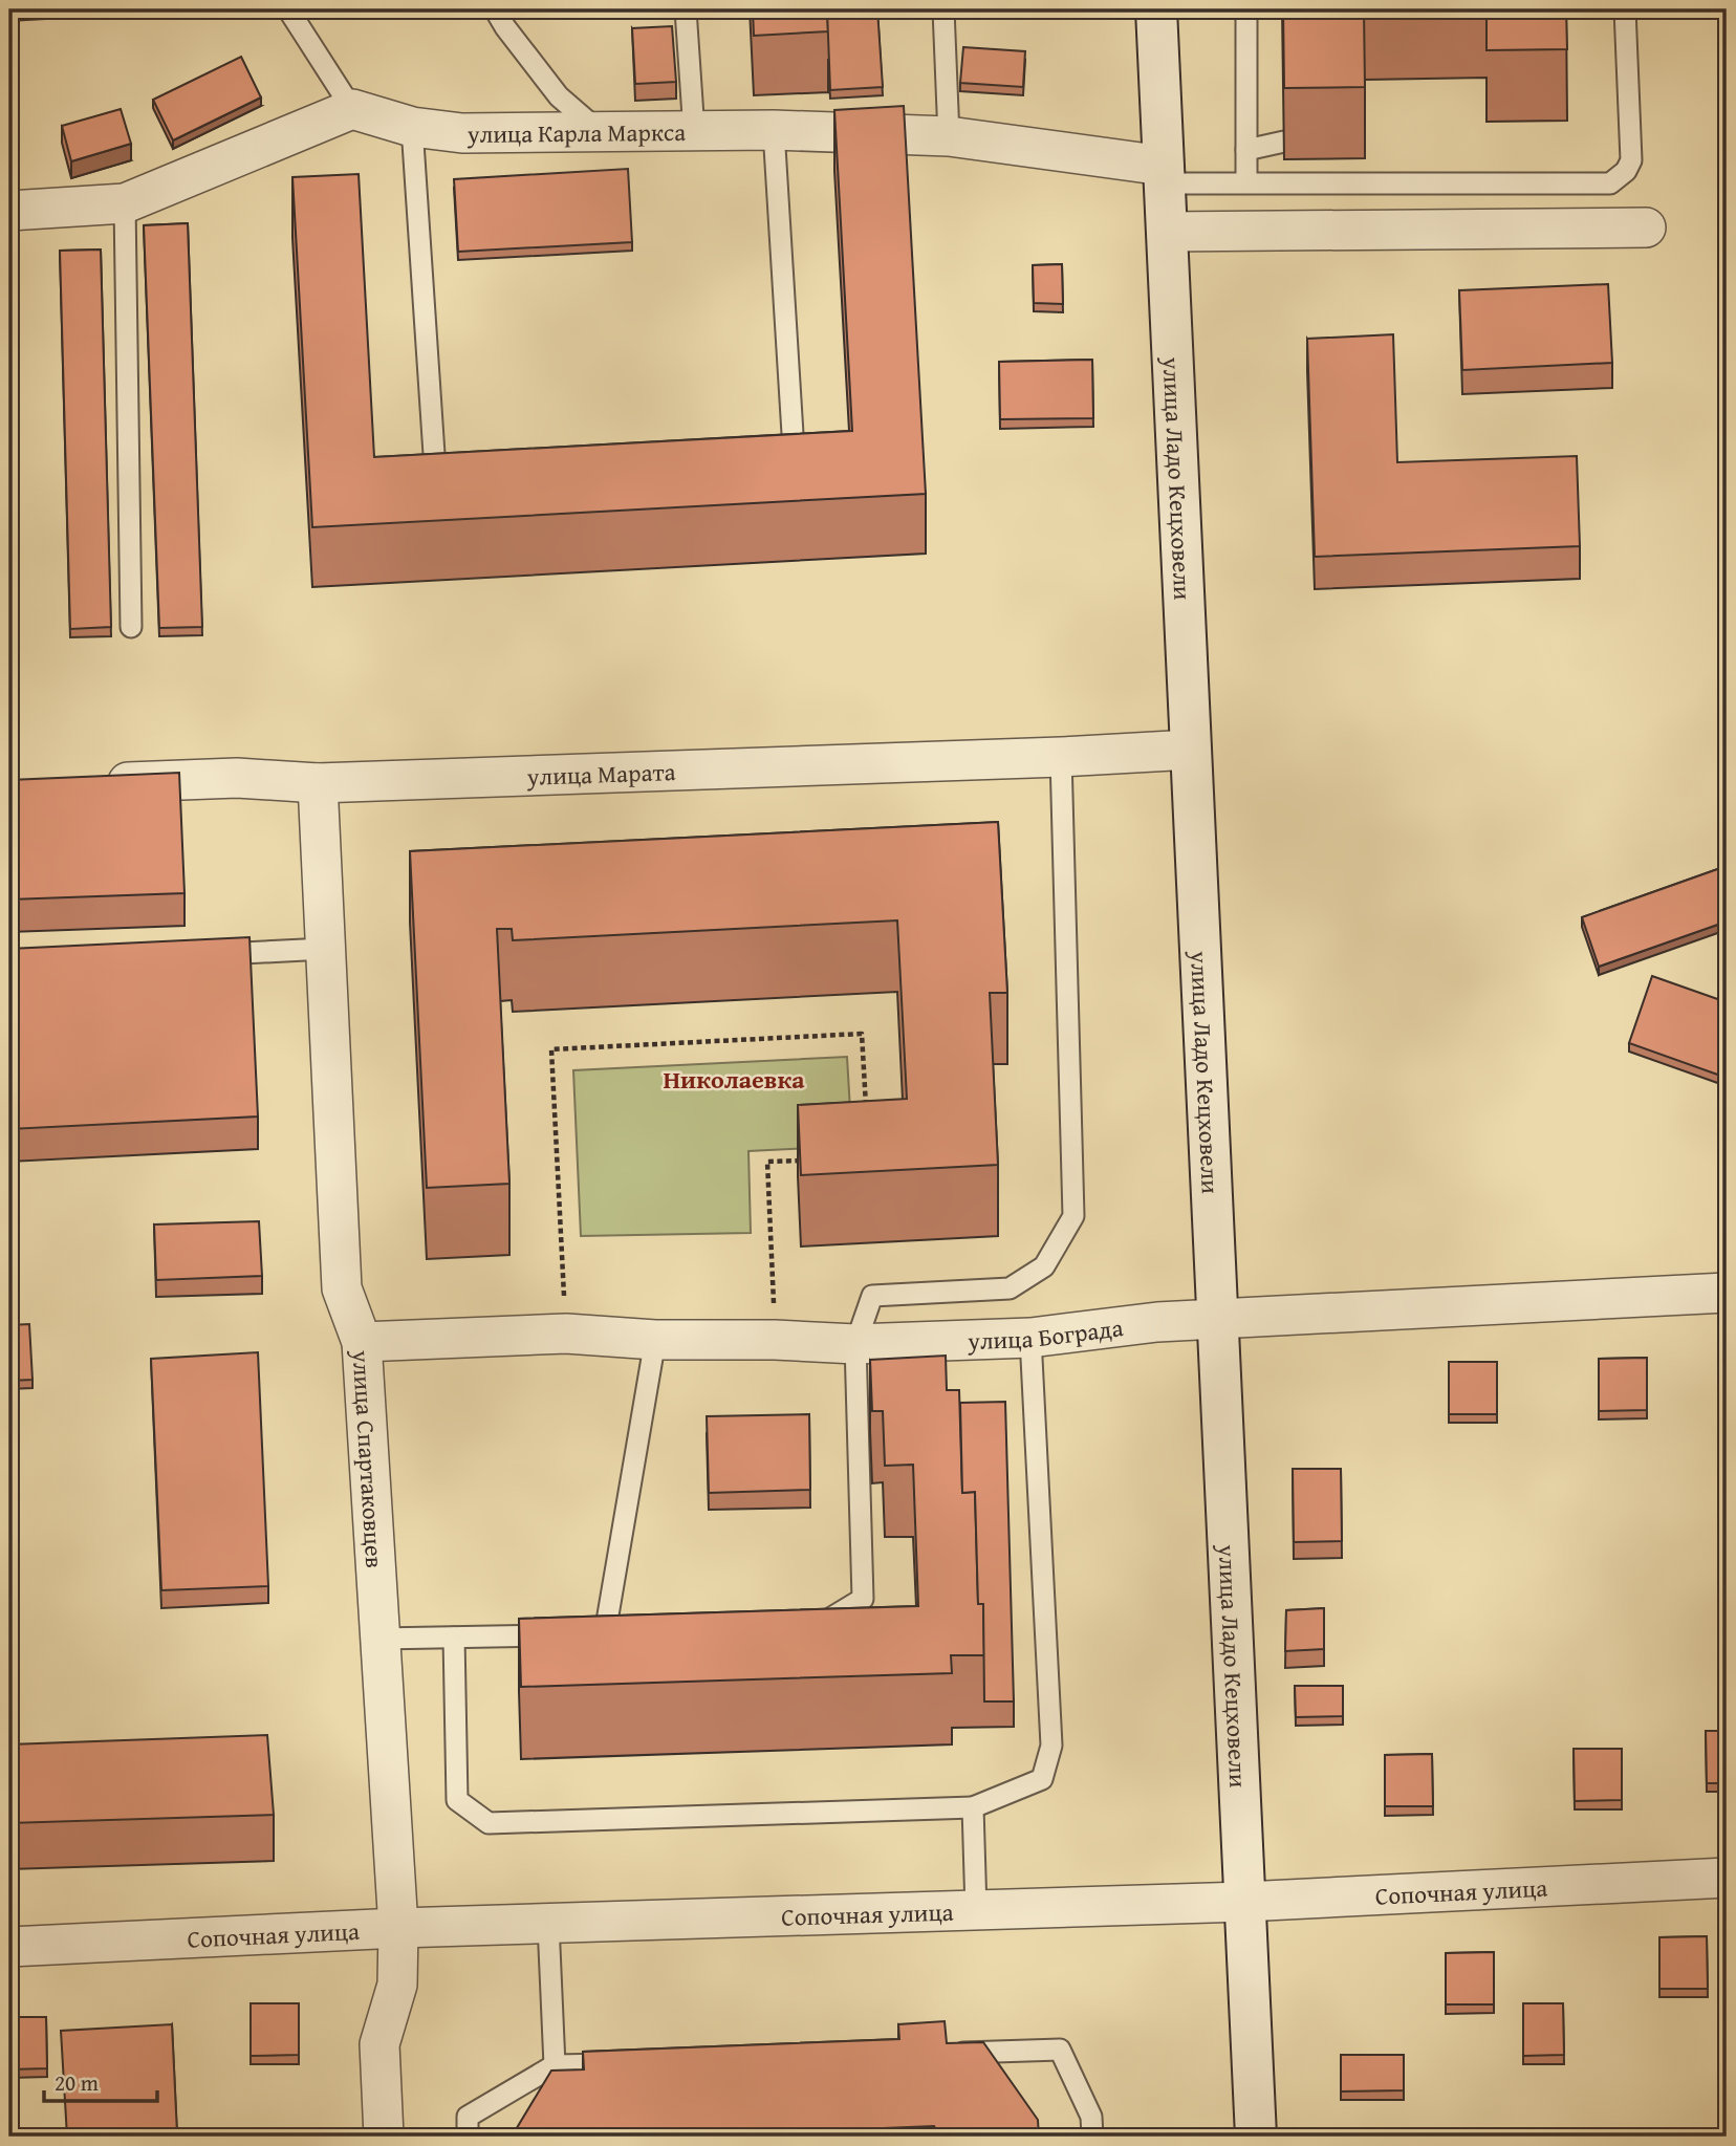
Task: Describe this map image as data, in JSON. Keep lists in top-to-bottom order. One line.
{"streets":{"main road":["улица Ладо Кецховели"],"street":["улица Карла Маркса","улица Марата","улица Бограда","улица Спартаковцев","Сопочная улица"]},"crossings":[["улица Карла Маркса","улица Ладо Кецховели"],["улица Ладо Кецховели","улица Марата"],["улица Ладо Кецховели","улица Бограда"],["улица Ладо Кецховели","Сопочная улица"],["улица Марата","улица Спартаковцев"],["улица Бограда","улица Спартаковцев"],["улица Спартаковцев","Сопочная улица"]],"districts":["Николаевка"],"scale_bar":"20 m"}
